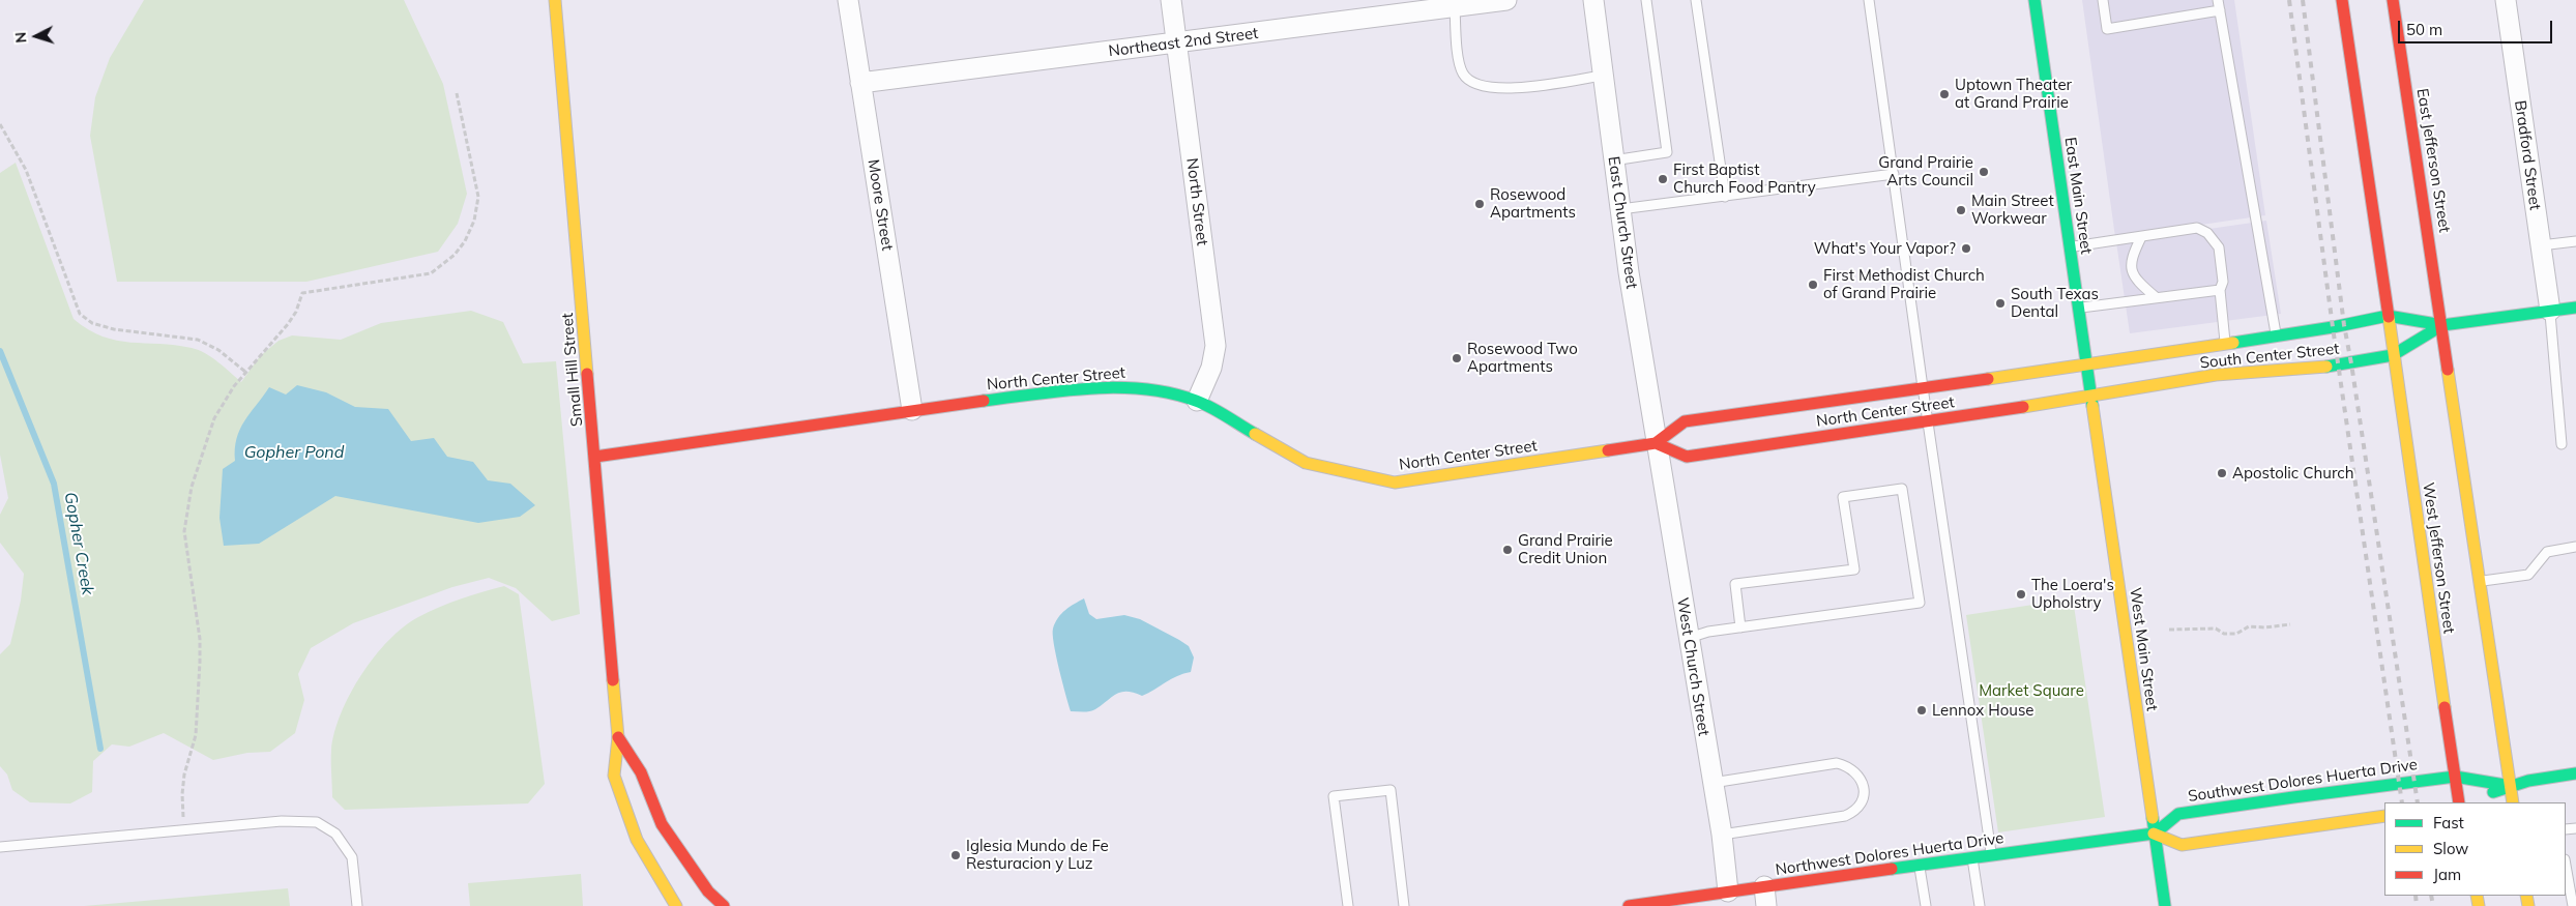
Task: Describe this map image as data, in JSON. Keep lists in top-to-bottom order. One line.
{"streets":{"street":["Northeast 2nd Street","Bradford Street","East Jefferson Street","East Main Street","North Street","Moore Street","East Church Street","South Center Street","Small Hill Street","North Center Street","West Jefferson Street","West Main Street","West Church Street","Southwest Dolores Huerta Drive","Northwest Dolores Huerta Drive"]},"crossings":[["Northeast 2nd Street","North Street"],["Northeast 2nd Street","Moore Street"],["Bradford Street","South Center Street"],["East Jefferson Street","South Center Street"],["East Main Street","South Center Street"],["East Main Street","North Center Street"],["East Main Street","West Main Street"],["North Street","North Center Street"],["Moore Street","North Center Street"],["East Church Street","North Center Street"],["East Church Street","West Church Street"],["South Center Street","North Center Street"],["South Center Street","West Jefferson Street"],["South Center Street","West Main Street"],["Small Hill Street","North Center Street"],["North Center Street","West Main Street"],["North Center Street","West Church Street"],["West Jefferson Street","Southwest Dolores Huerta Drive"],["West Main Street","Southwest Dolores Huerta Drive"],["West Main Street","Northwest Dolores Huerta Drive"],["West Church Street","Northwest Dolores Huerta Drive"],["Southwest Dolores Huerta Drive","Northwest Dolores Huerta Drive"]],"water":["Gopher Pond","Gopher Creek"],"parks":["Market Square"],"places":["Uptown Theater at Grand Prairie","Grand Prairie Arts Council","First Baptist Church Food Pantry","Rosewood Apartments","Main Street Workwear","What's Your Vapor?","First Methodist Church of Grand Prairie","South Texas Dental","Rosewood Two Apartments","Apostolic Church","Grand Prairie Credit Union","The Loera's Upholstry","Lennox House","Iglesia Mundo de Fe Resturacion y Luz"],"legend":["Fast","Slow","Jam"],"scale_bar":"50 m","north":"left"}
